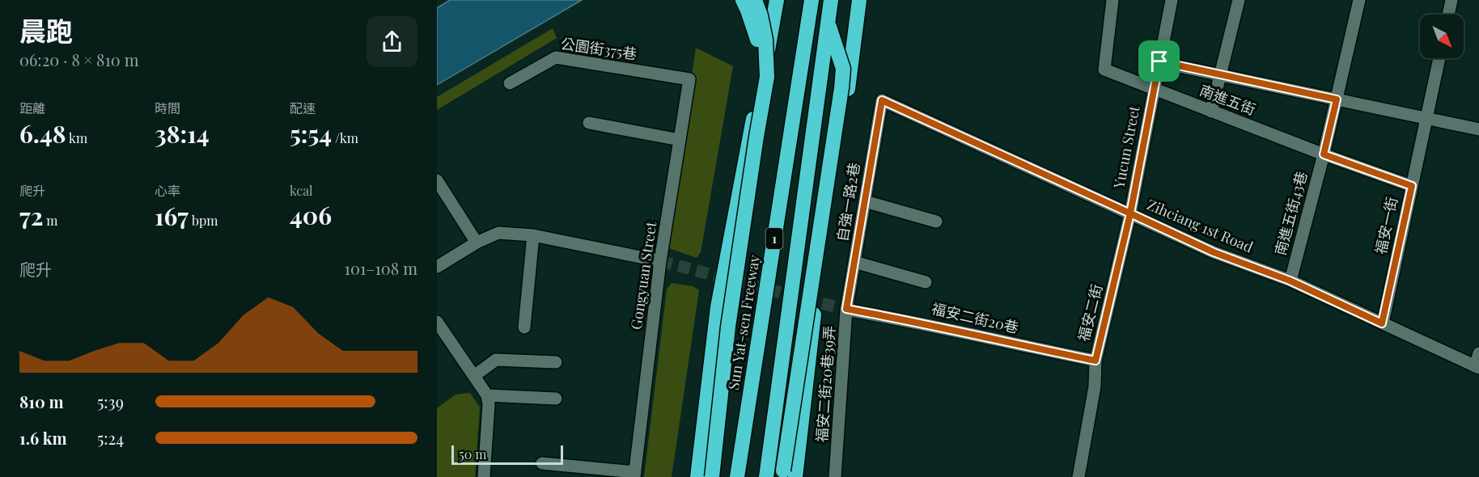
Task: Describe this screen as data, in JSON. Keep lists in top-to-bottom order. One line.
{"streets":{"highway":["1","Sun Yat-sen Freeway"],"street":["公園街375巷","南進五街","Yucun Street","自強一路2巷","南進五街43巷","福安一街","Zihciang 1st Road","Gongyuan Street","福安二街","福安二街20巷","福安二街20巷39弄"]},"crossings":[["公園街375巷","Gongyuan Street"],["南進五街","Yucun Street"],["南進五街","南進五街43巷"],["南進五街","福安一街"],["Yucun Street","Zihciang 1st Road"],["Yucun Street","福安二街"],["自強一路2巷","Zihciang 1st Road"],["自強一路2巷","福安二街20巷"],["自強一路2巷","福安二街20巷39弄"],["南進五街43巷","Zihciang 1st Road"],["福安一街","Zihciang 1st Road"],["Zihciang 1st Road","福安二街"],["福安二街","福安二街20巷"],["福安二街20巷","福安二街20巷39弄"]],"scale_bar":"50 m","north":"bottom right","page":{"heading":["晨跑","06:20 · 8 × 810 m"],"stats":[["距離","6.48 km"],["時間","38:14"],["配速","5:54 /km"],["爬升","72 m"],["心率","167 bpm"],["kcal","406"]],"chart":["爬升","101–108 m"],"list":[{"name":"810 m","note":"5:39"},{"name":"1.6 km","note":"5:24"}],"scale":"50 m"}}
